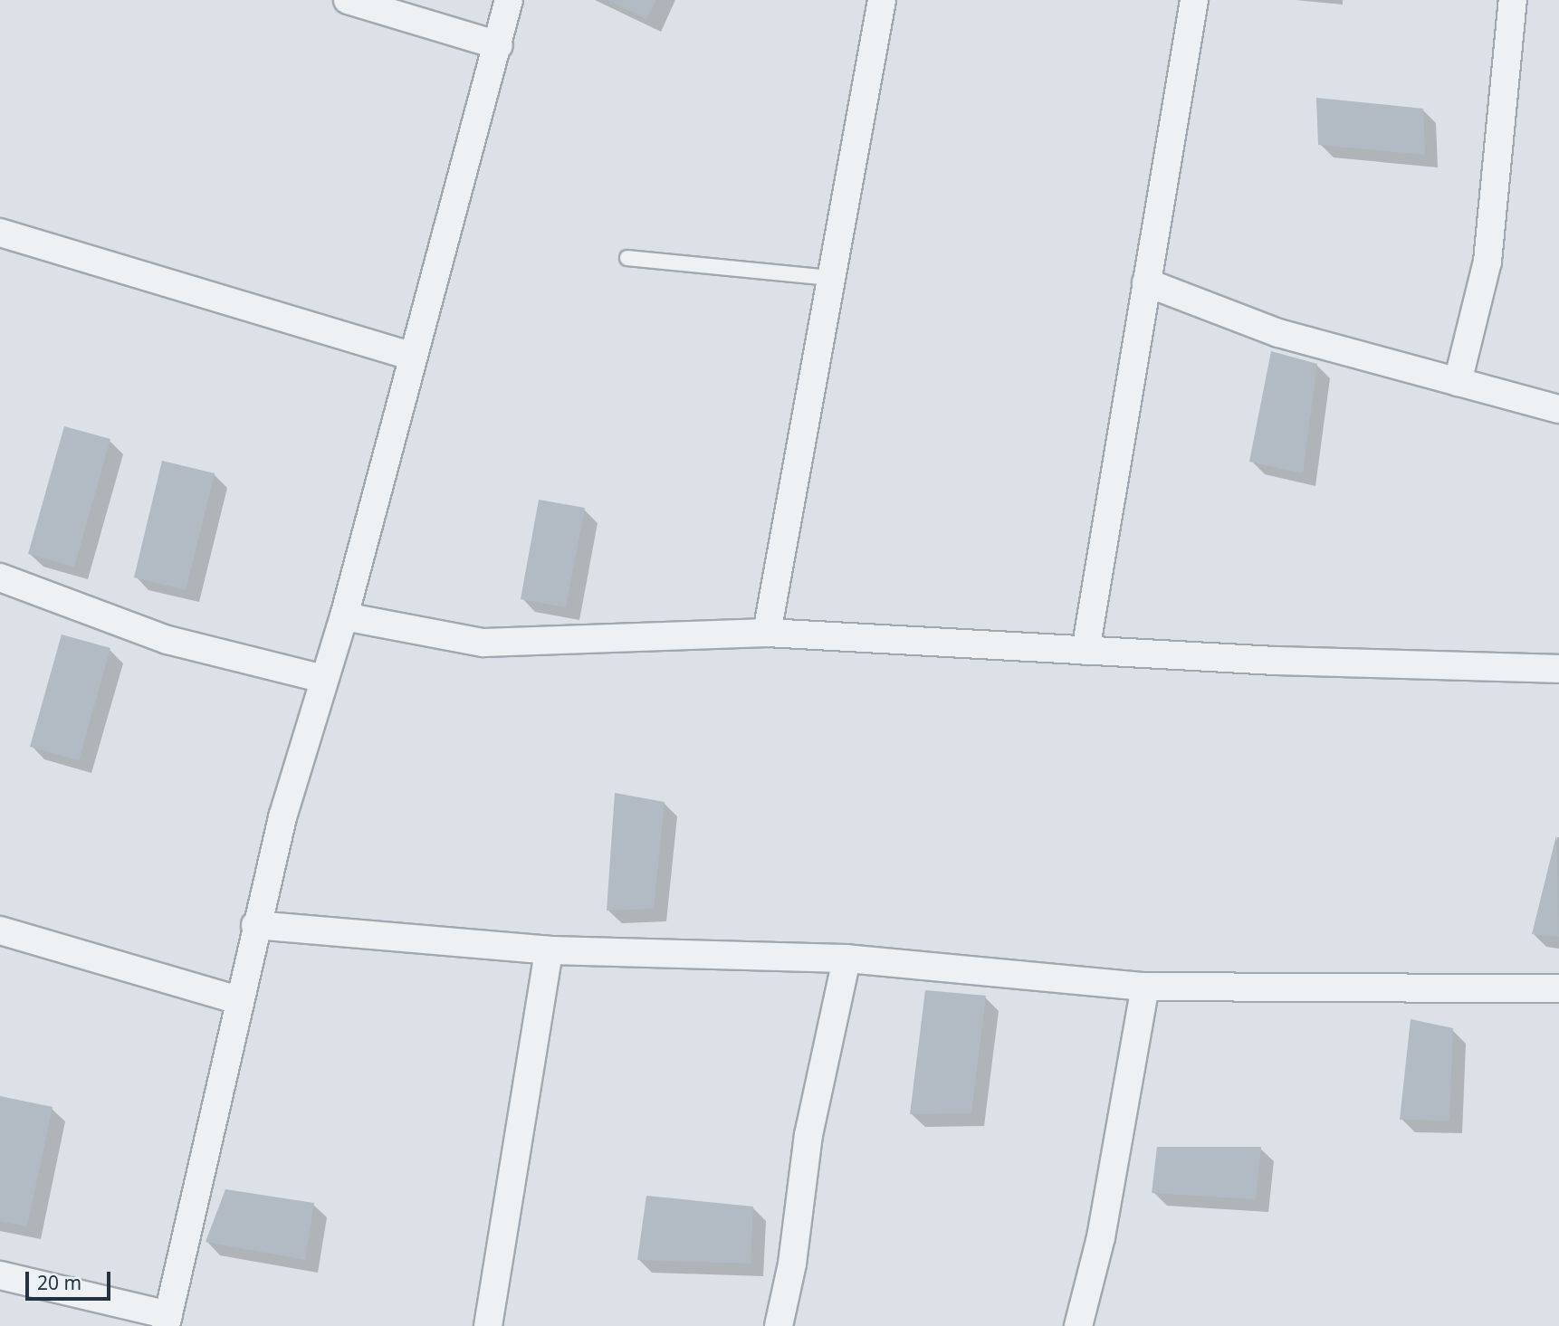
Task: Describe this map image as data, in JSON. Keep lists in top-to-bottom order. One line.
{"scale_bar":"20 m"}
